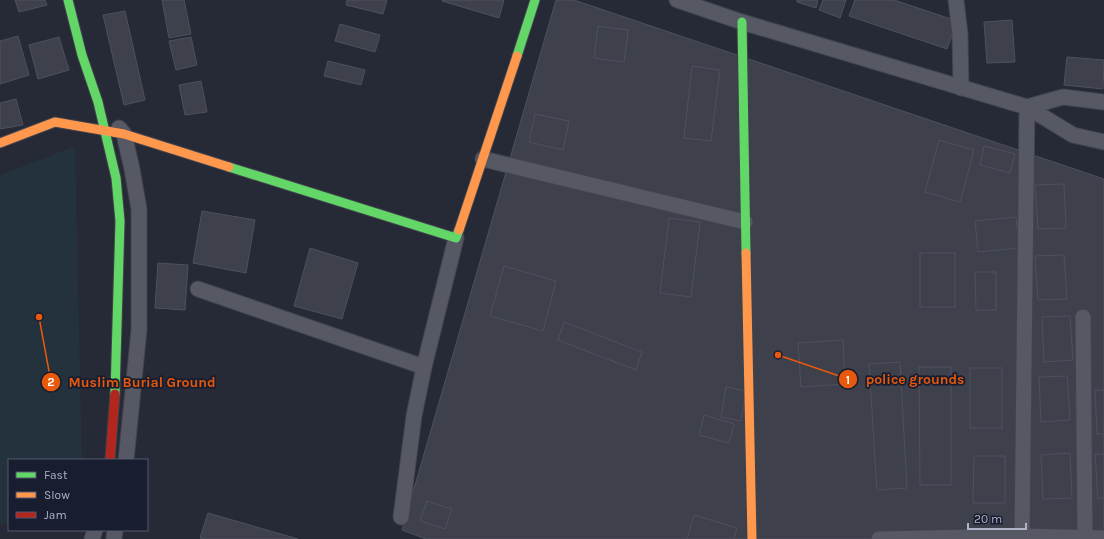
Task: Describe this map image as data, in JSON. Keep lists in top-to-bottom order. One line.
{"places":["Muslim Burial Ground","police grounds"],"legend":["Fast","Slow","Jam"],"scale_bar":"20 m"}
